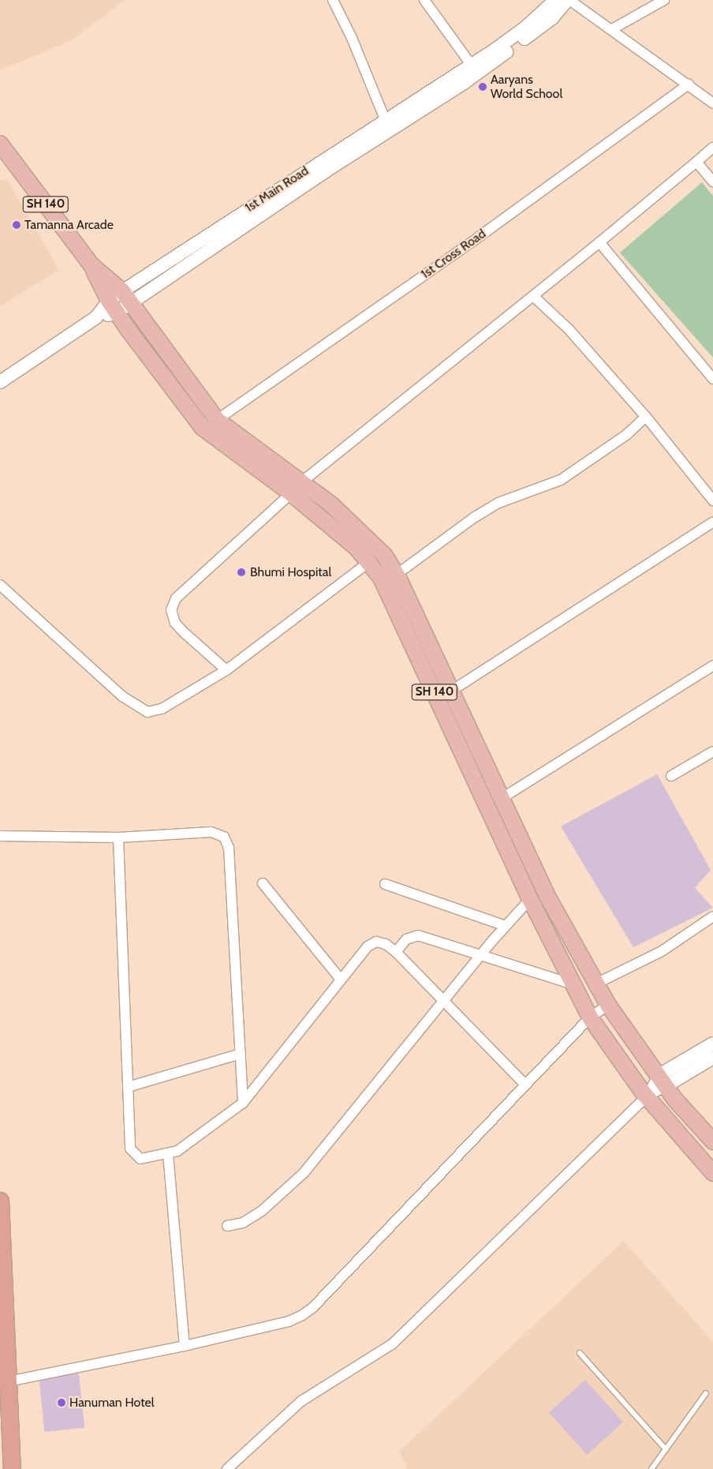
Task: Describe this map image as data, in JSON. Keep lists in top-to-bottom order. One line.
{"streets":{"main road":["SH 140"],"street":["1st Main Road","1st Cross Road"]},"crossings":[["1st Main Road","SH 140"],["SH 140","1st Cross Road"]],"places":["Aaryans World School","Tamanna Arcade","Bhumi Hospital","Hanuman Hotel"]}
